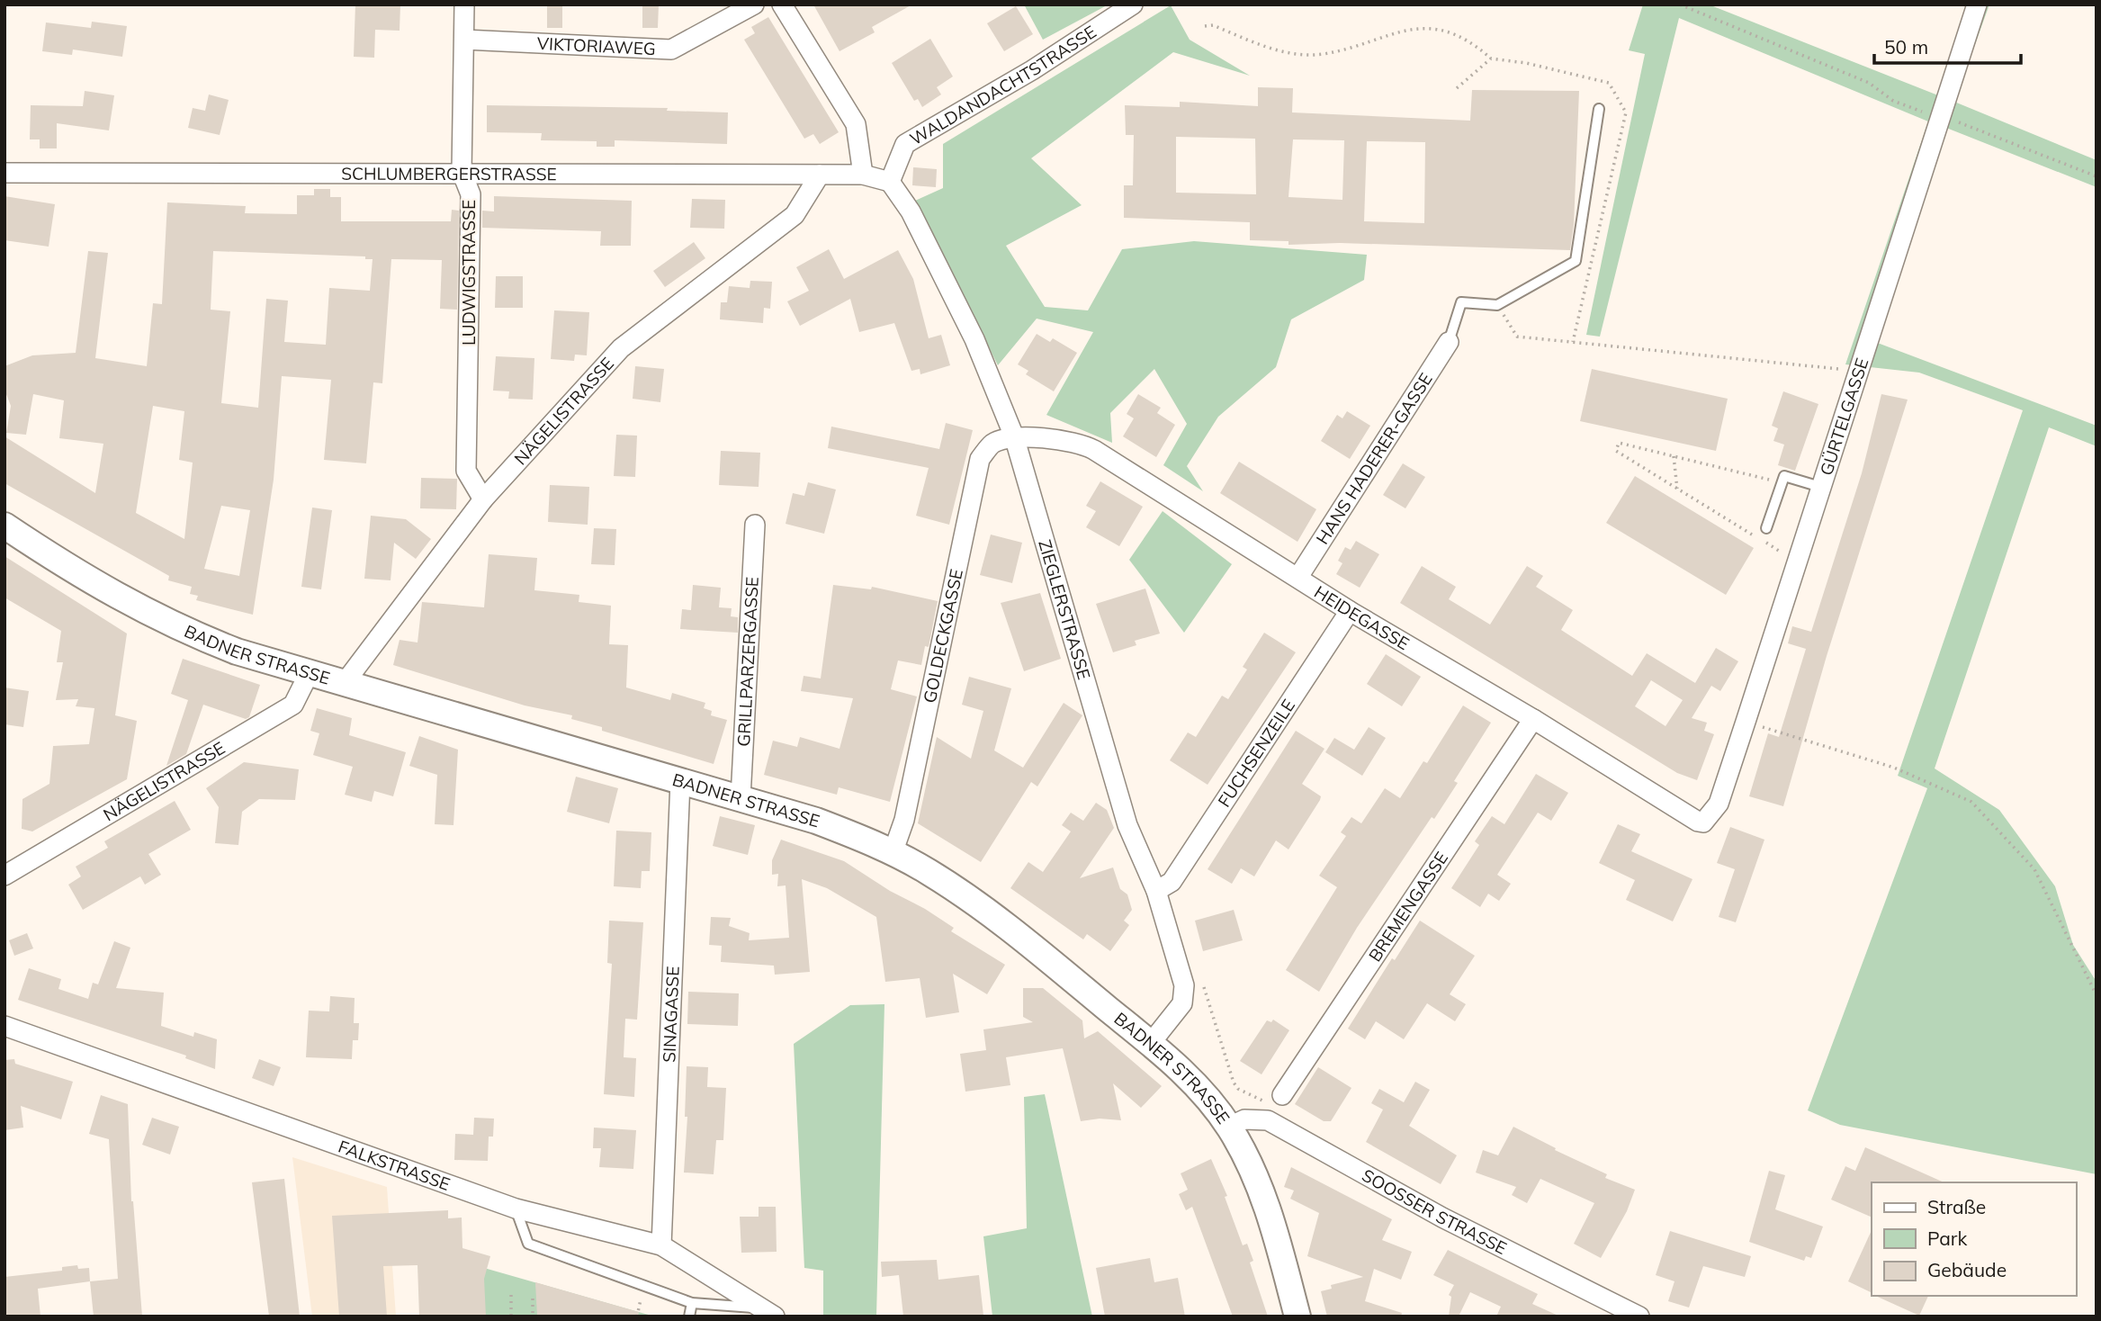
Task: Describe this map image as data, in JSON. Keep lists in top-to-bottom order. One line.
{"streets":{"street":["VIKTORIAWEG","WALDANDACHTSTRASSE","SCHLUMBERGERSTRASSE","LUDWIGSTRASSE","NÄGELISTRASSE","GÜRTELGASSE","HANS HADERER-GASSE","ZIEGLERSTRASSE","HEIDEGASSE","GOLDECKGASSE","BADNER STRASSE","GRILLPARZERGASSE","FUCHSENZEILE","BREMENGASSE","SINAGASSE","FALKSTRASSE","SOOSSER STRASSE"]},"crossings":[["VIKTORIAWEG","LUDWIGSTRASSE"],["WALDANDACHTSTRASSE","SCHLUMBERGERSTRASSE"],["WALDANDACHTSTRASSE","ZIEGLERSTRASSE"],["SCHLUMBERGERSTRASSE","LUDWIGSTRASSE"],["SCHLUMBERGERSTRASSE","NÄGELISTRASSE"],["SCHLUMBERGERSTRASSE","ZIEGLERSTRASSE"],["LUDWIGSTRASSE","NÄGELISTRASSE"],["NÄGELISTRASSE","BADNER STRASSE"],["GÜRTELGASSE","HEIDEGASSE"],["HANS HADERER-GASSE","HEIDEGASSE"],["ZIEGLERSTRASSE","HEIDEGASSE"],["ZIEGLERSTRASSE","GOLDECKGASSE"],["ZIEGLERSTRASSE","FUCHSENZEILE"],["HEIDEGASSE","GOLDECKGASSE"],["HEIDEGASSE","FUCHSENZEILE"],["HEIDEGASSE","BREMENGASSE"],["GOLDECKGASSE","BADNER STRASSE"],["BADNER STRASSE","GRILLPARZERGASSE"],["BADNER STRASSE","SINAGASSE"],["BADNER STRASSE","SOOSSER STRASSE"],["SINAGASSE","FALKSTRASSE"]],"legend":["Straße","Park","Gebäude"],"scale_bar":"50 m"}
